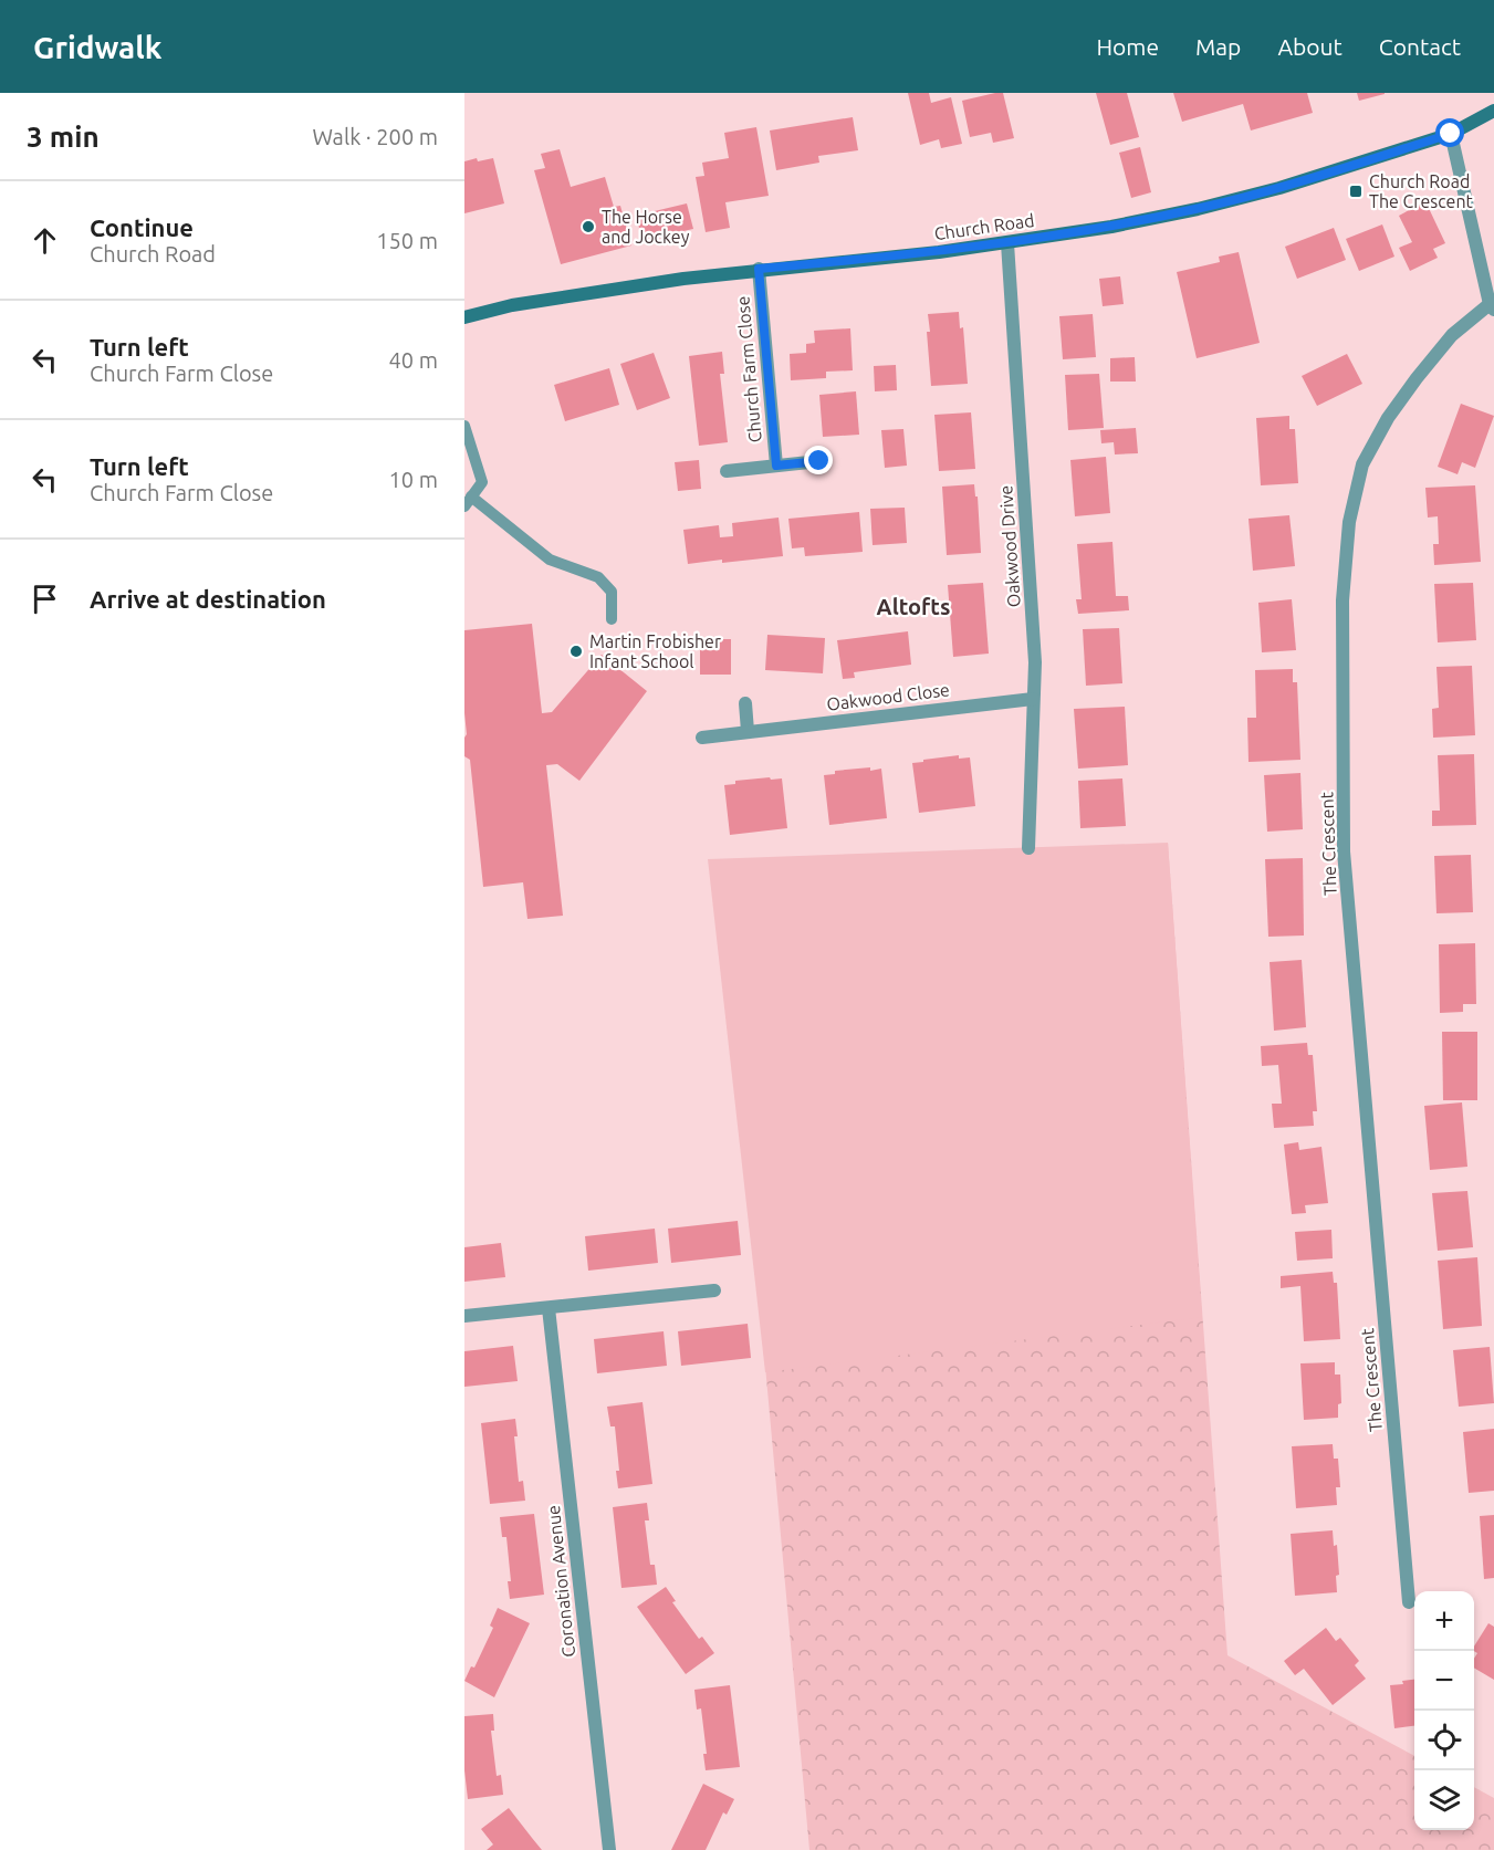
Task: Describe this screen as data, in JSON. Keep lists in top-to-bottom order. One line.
{"streets":{"street":["Church Road","Church Farm Close","Oakwood Drive","Oakwood Close","The Crescent","Coronation Avenue"]},"crossings":[["Church Road","Church Farm Close"],["Church Road","Oakwood Drive"],["Church Road","The Crescent"],["Oakwood Drive","Oakwood Close"]],"districts":["Altofts"],"places":{"transit":["Church Road The Crescent"],"other":["The Horse and Jockey","Martin Frobisher Infant School"]},"page":{"header":"Gridwalk","nav":["Home","Map","About","Contact"],"heading":["3 min","Walk · 200 m"],"list":[["Continue","Church Road","150 m"],["Turn left","Church Farm Close","40 m"],["Turn left","Church Farm Close","10 m"],"Arrive at destination"],"map_buttons":["+","−"]}}
